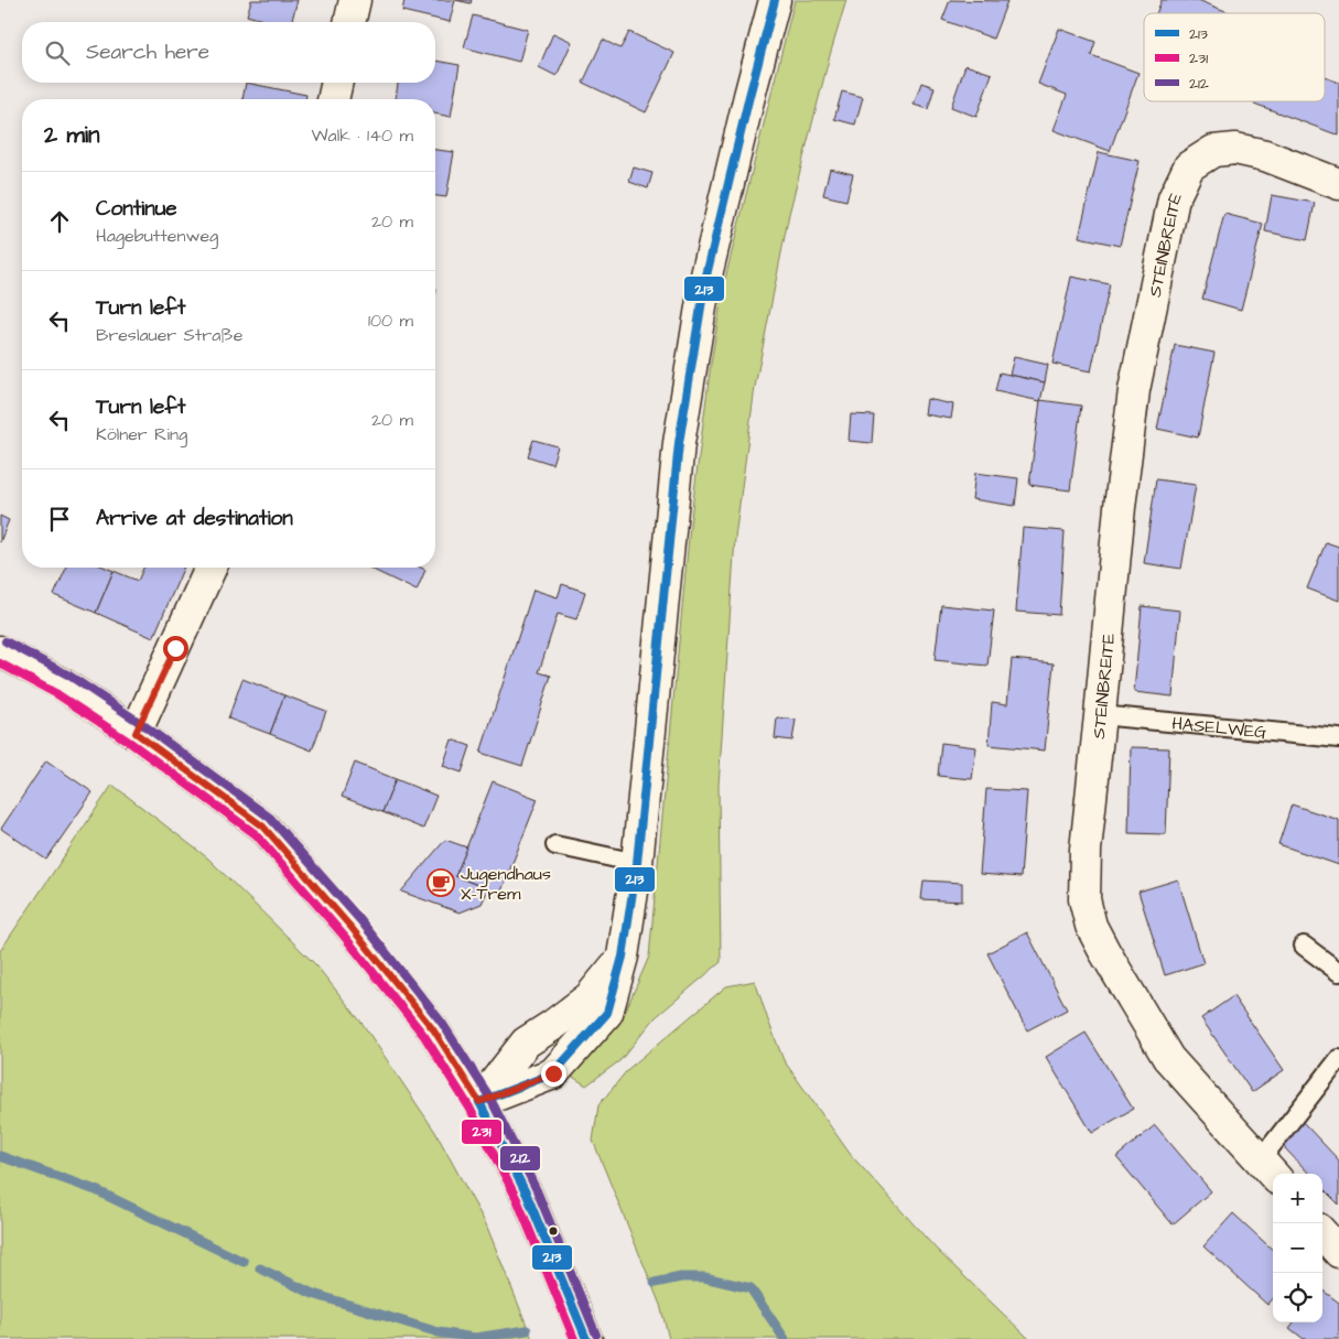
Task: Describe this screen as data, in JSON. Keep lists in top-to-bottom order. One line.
{"streets":{"street":["STEINBREITE"],"lane":["HASELWEG"]},"crossings":[["STEINBREITE","HASELWEG"]],"places":{"cafe":["Jugendhaus X-Trem"]},"lines":["transit line 213","transit line 212","transit line 231"],"legend":["213","231","212"],"page":{"search":"Search here","heading":["2 min","Walk · 140 m"],"list":[["Continue","Hagebuttenweg","20 m"],["Turn left","Breslauer Straße","100 m"],["Turn left","Kölner Ring","20 m"],"Arrive at destination"],"map_buttons":["+","−"]}}
